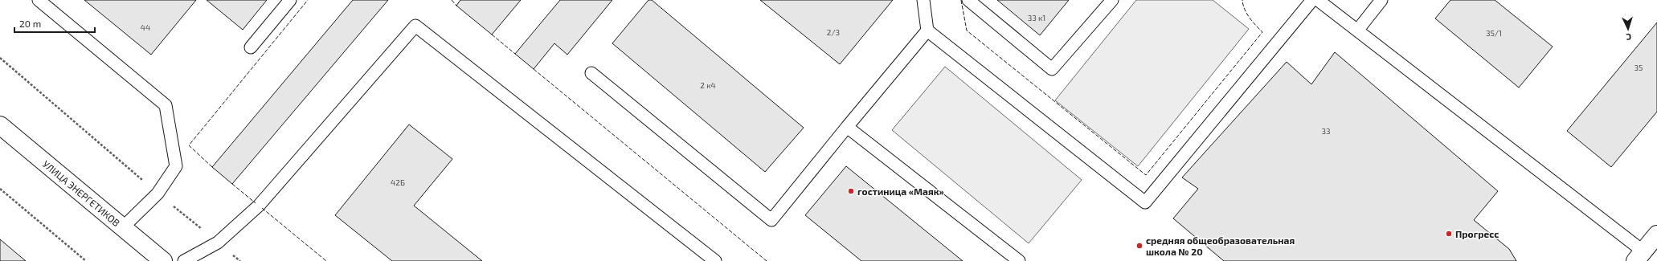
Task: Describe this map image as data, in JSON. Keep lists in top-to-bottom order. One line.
{"streets":{"street":["УЛИЦА ЭНЕРГЕТИКОВ"]},"places":["гостиница «Маяк»","Прогресс","средняя общеобразовательная школа № 20"],"house_numbers":["33 к1","44","2/3","35/1","35","2 к4","33","42Б"],"scale_bar":"20 m","north":"bottom"}
